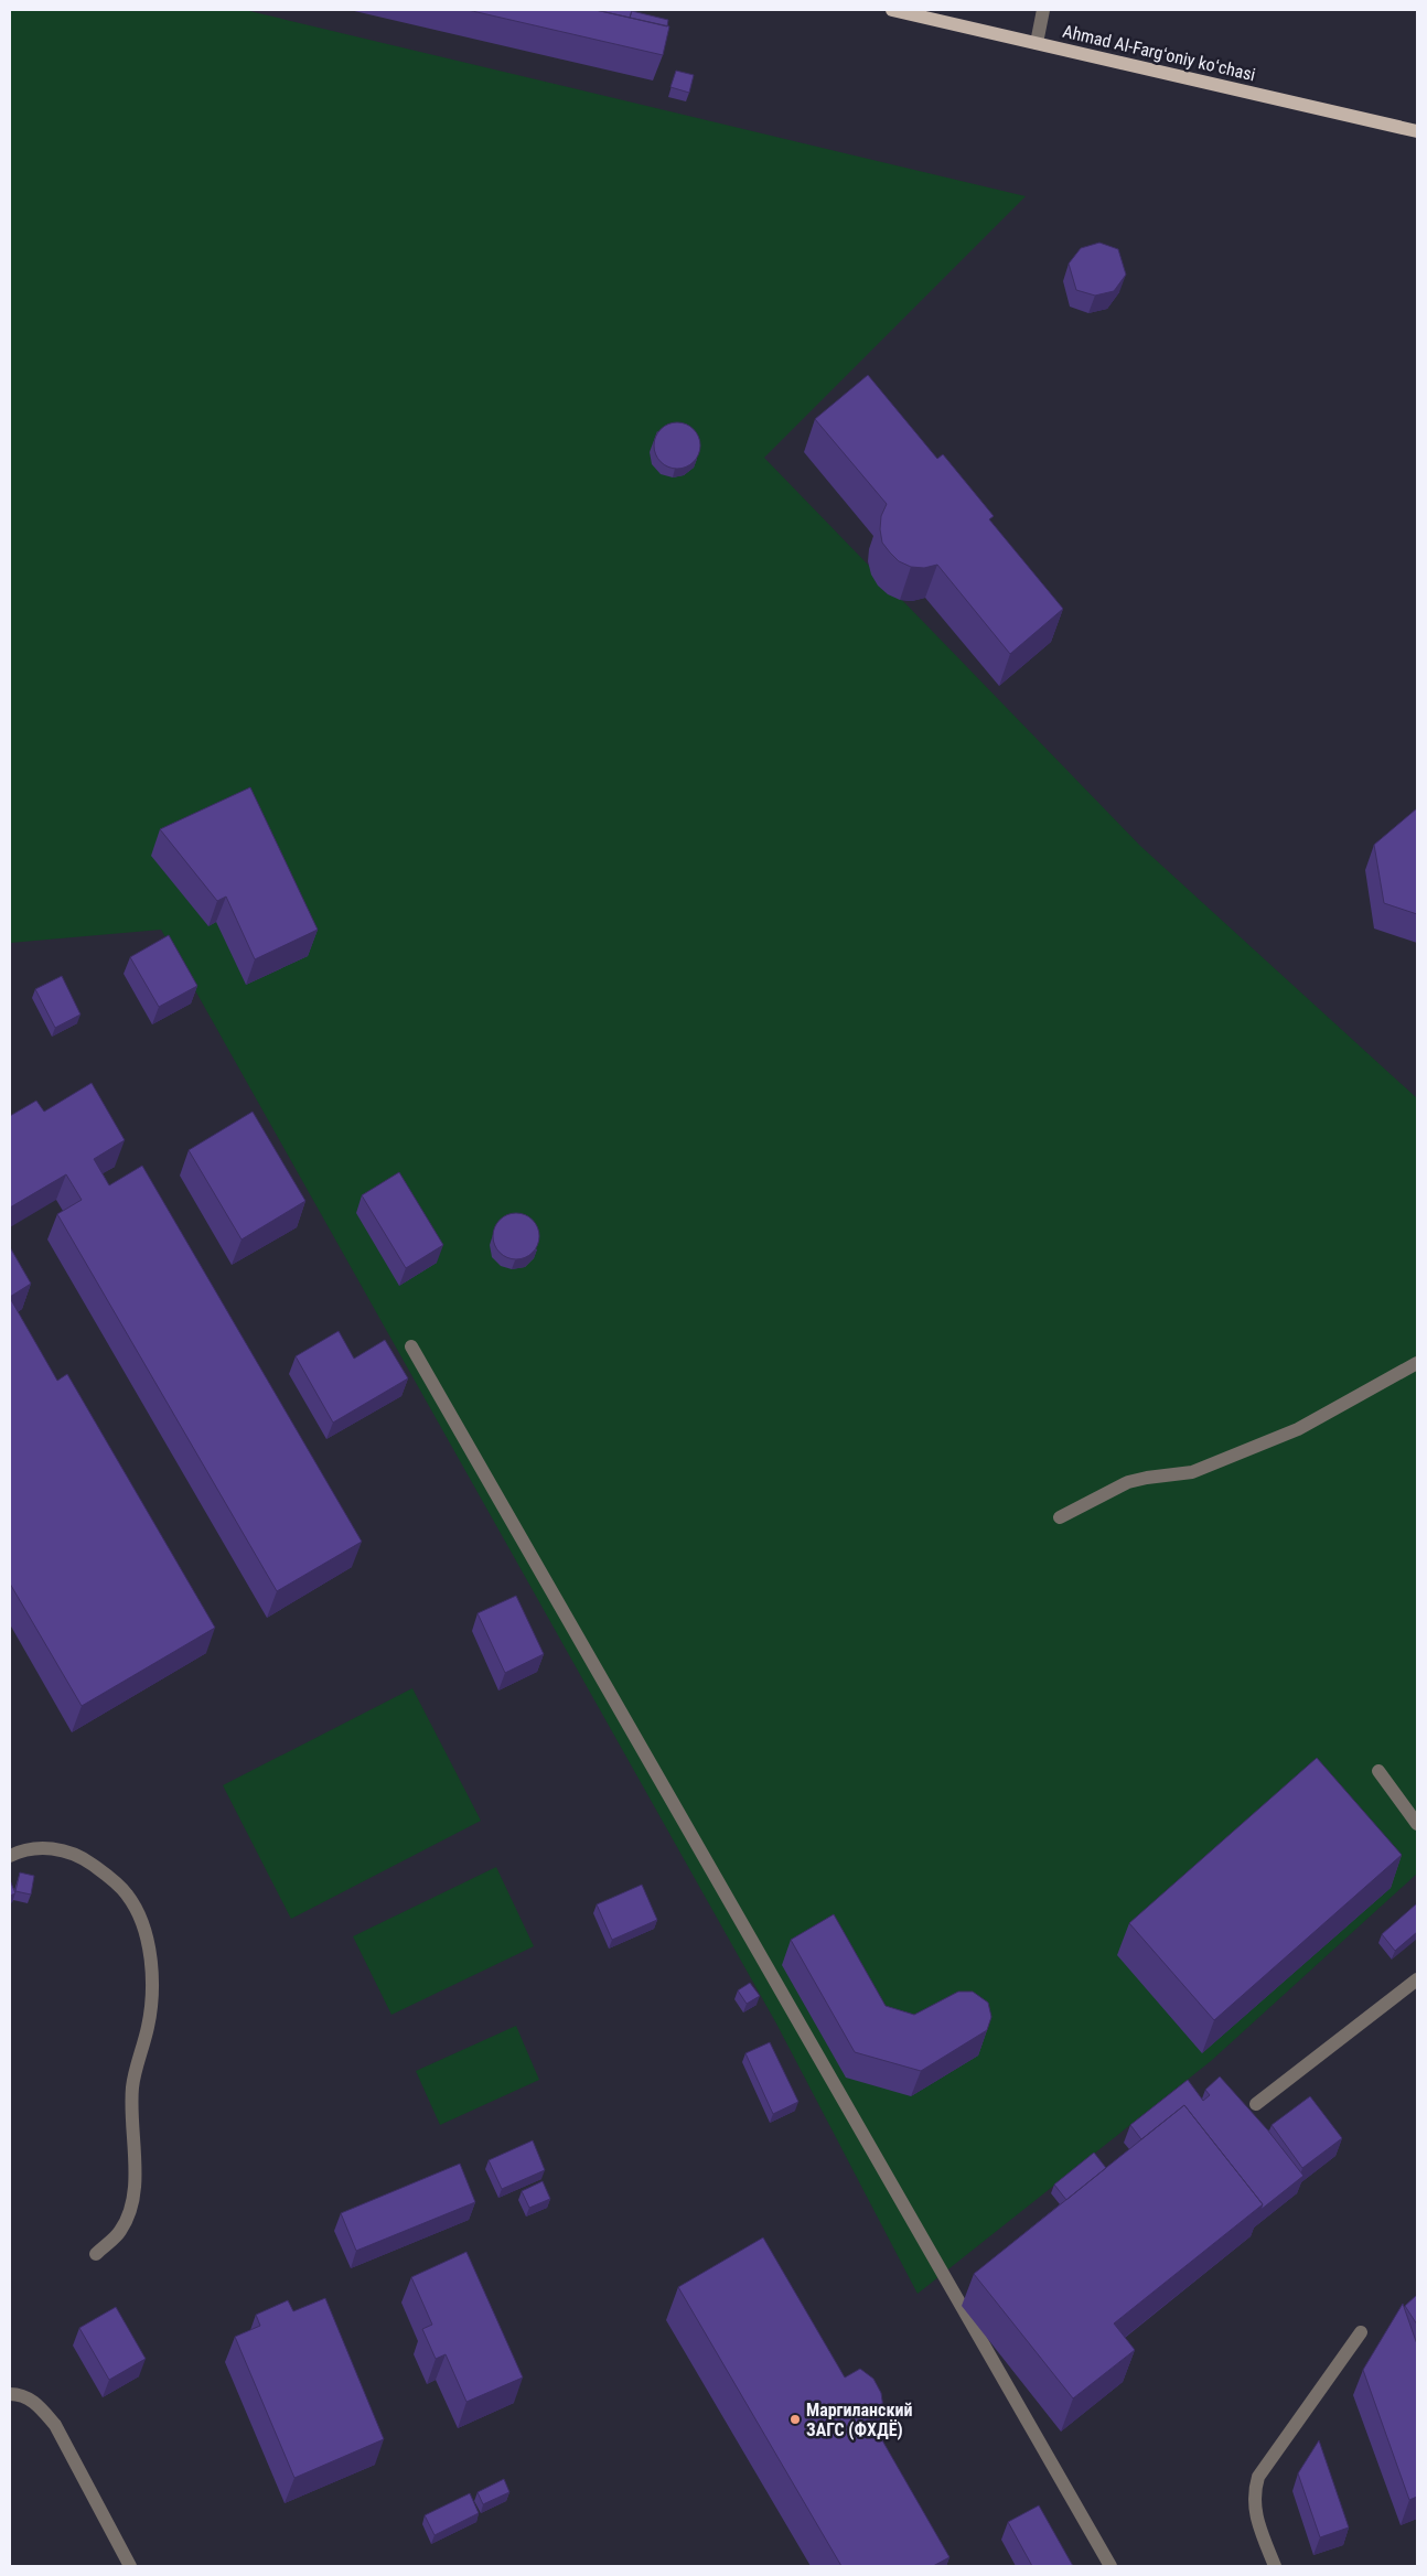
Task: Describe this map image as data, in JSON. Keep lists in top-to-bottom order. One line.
{"streets":{"main road":["Ahmad Al-Fargʻoniy koʻchasi"]},"places":["Маргиланский ЗАГС (ФХДЁ)"]}
